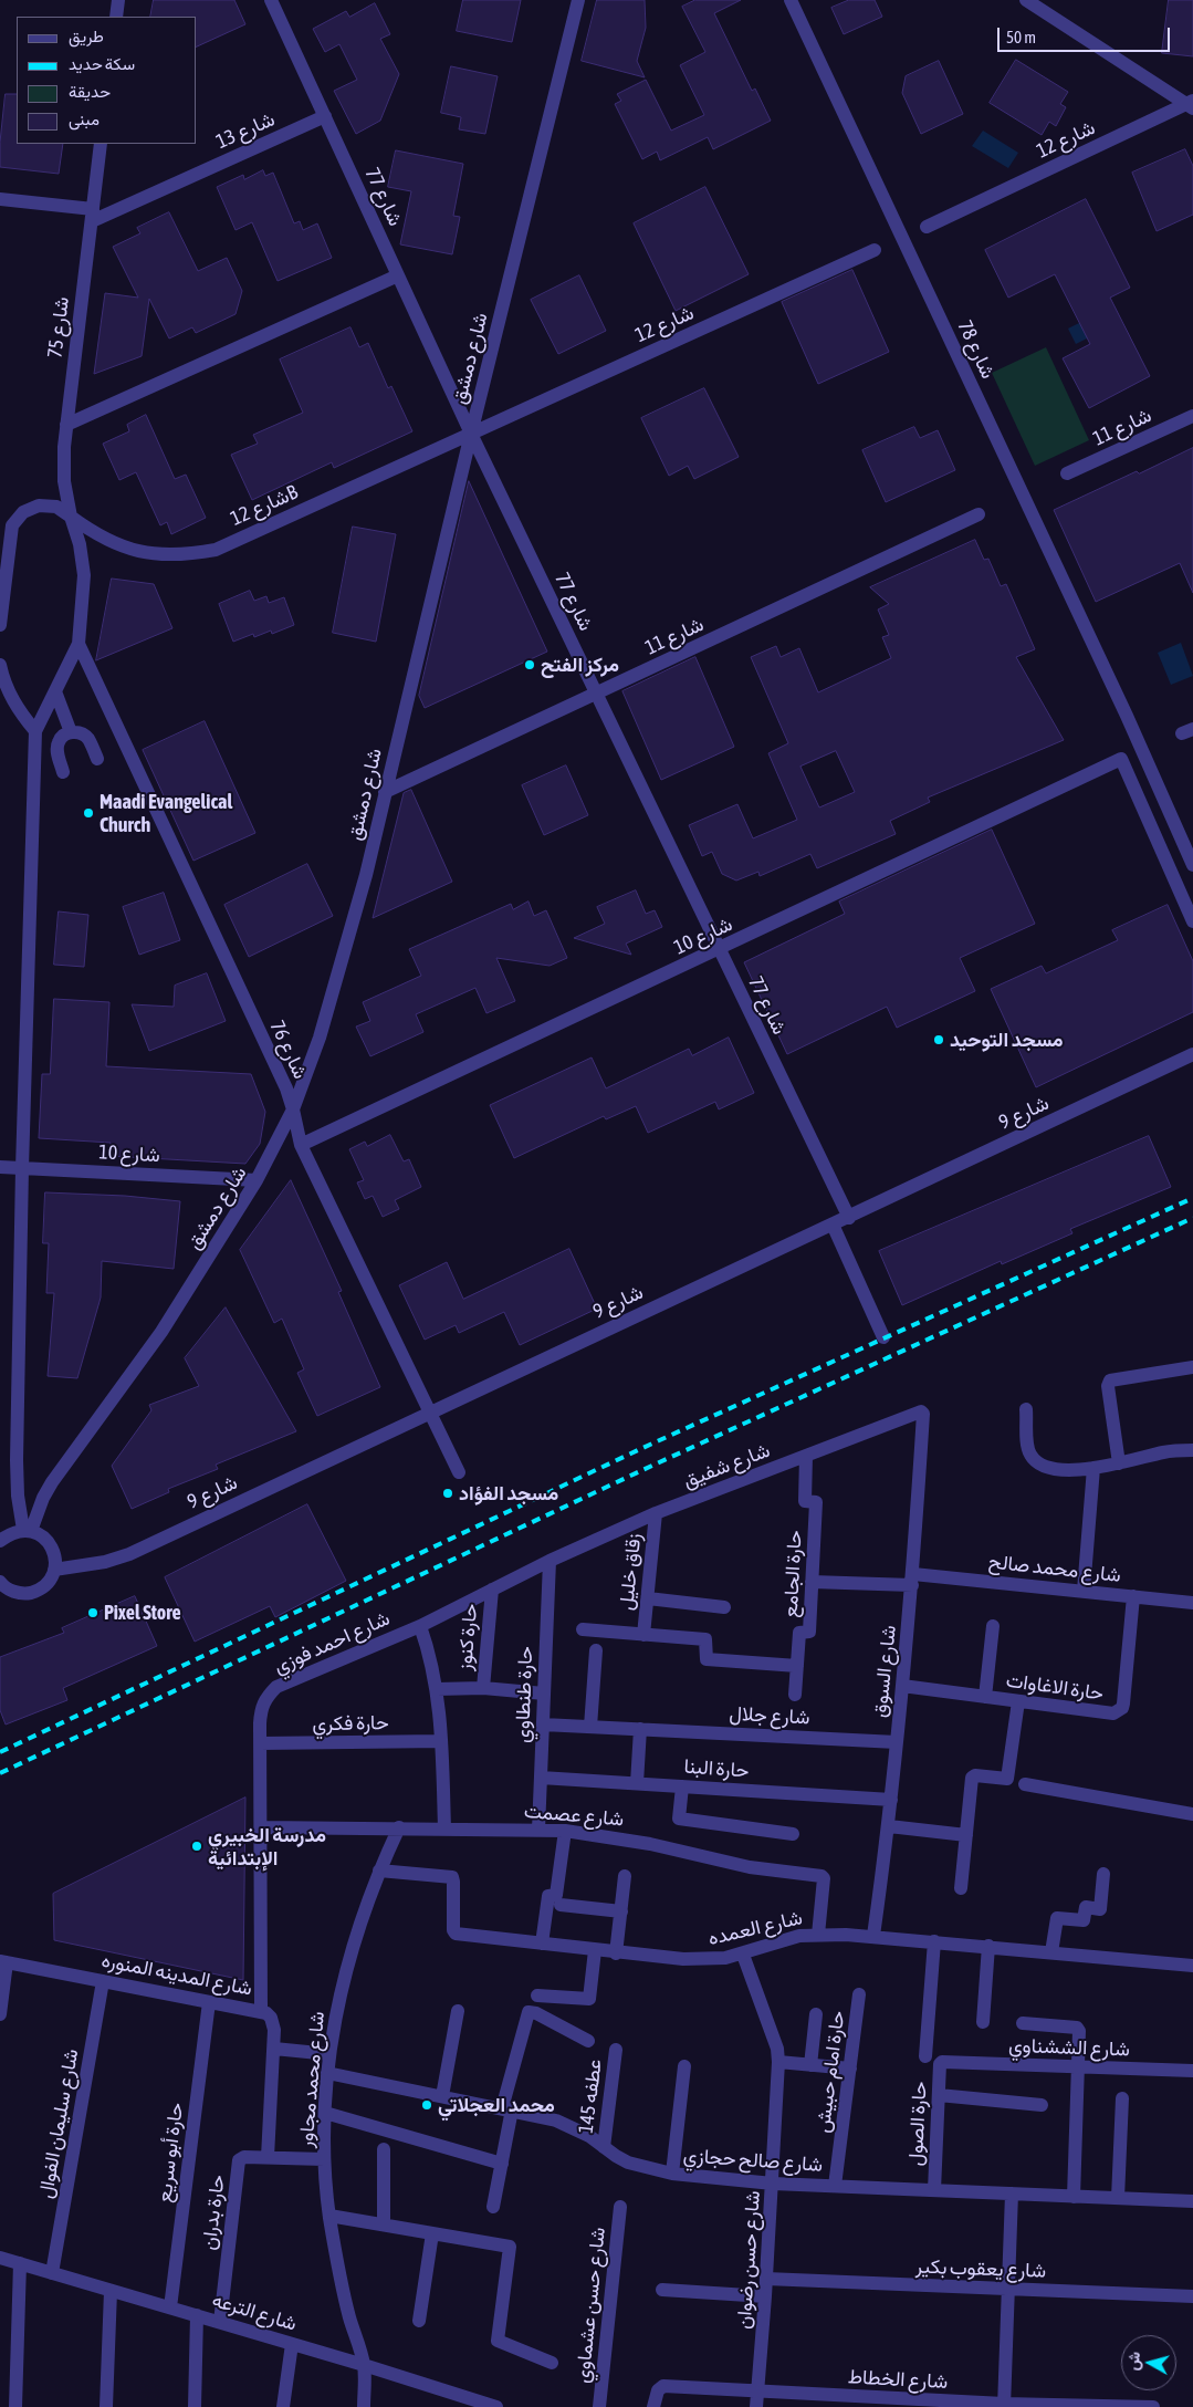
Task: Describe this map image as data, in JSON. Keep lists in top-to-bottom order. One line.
{"streets":{"street":["شارع 13","شارع 12","شارع 77","شارع 75","شارع 78","شارع دمشق","شارع 11","شارع 12B","شارع 10","شارع 76","شارع 9","شارع شفيق","شارع محمد صالح","زقاق خليل","حارة الجامع","حارة كنوز","شارع احمد فوزي","شارع السوق","حارة الاغاوات","حارة طنطاوي","شارع جلال","حارة فكري","حارة البنا","شارع عصمت","شارع العمده","شارع المدينه المنوره","شارع الششناوي","حارة امام حبيش","شارع محمد مجاور","عطفه 145","شارع سليمان الفوال","حارة الصول","حارة أبو سريع","شارع صالح حجازي","حارة بدران","شارع حسن رضوان","شارع يعقوب بكير","شارع حسن عشماوي","شارع الترعه","شارع الخطاط"]},"crossings":[["شارع 13","شارع 77"],["شارع 13","شارع 75"],["شارع 12","شارع 77"],["شارع 12","شارع دمشق"],["شارع 12","شارع 12B"],["شارع 77","شارع دمشق"],["شارع 77","شارع 11"],["شارع 77","شارع 12B"],["شارع 77","شارع 10"],["شارع 77","شارع 9"],["شارع 75","شارع دمشق"],["شارع 75","شارع 12B"],["شارع 75","شارع 10"],["شارع 75","شارع 76"],["شارع دمشق","شارع 11"],["شارع دمشق","شارع 12B"],["شارع دمشق","شارع 10"],["شارع دمشق","شارع 76"],["شارع 10","شارع 76"],["شارع 76","شارع 9"],["شارع شفيق","زقاق خليل"],["شارع شفيق","حارة الجامع"],["شارع شفيق","شارع احمد فوزي"],["شارع شفيق","شارع السوق"],["شارع شفيق","حارة طنطاوي"],["شارع محمد صالح","حارة الجامع"],["شارع محمد صالح","شارع السوق"],["شارع محمد صالح","حارة الاغاوات"],["حارة كنوز","شارع احمد فوزي"],["شارع احمد فوزي","حارة طنطاوي"],["شارع احمد فوزي","حارة فكري"],["شارع احمد فوزي","شارع عصمت"],["شارع احمد فوزي","شارع المدينه المنوره"],["شارع السوق","حارة الاغاوات"],["شارع السوق","شارع جلال"],["شارع السوق","حارة البنا"],["شارع السوق","شارع العمده"],["حارة طنطاوي","شارع جلال"],["حارة طنطاوي","حارة البنا"],["حارة طنطاوي","شارع عصمت"],["شارع عصمت","شارع العمده"],["شارع عصمت","شارع محمد مجاور"],["شارع العمده","شارع محمد مجاور"],["شارع العمده","شارع حسن رضوان"],["شارع المدينه المنوره","شارع سليمان الفوال"],["شارع المدينه المنوره","حارة أبو سريع"],["شارع المدينه المنوره","حارة بدران"],["شارع الششناوي","حارة الصول"],["حارة امام حبيش","شارع صالح حجازي"],["شارع محمد مجاور","شارع صالح حجازي"],["شارع محمد مجاور","حارة بدران"],["شارع محمد مجاور","شارع الترعه"],["عطفه 145","شارع صالح حجازي"],["شارع سليمان الفوال","شارع الترعه"],["حارة الصول","شارع صالح حجازي"],["حارة أبو سريع","شارع الترعه"],["شارع صالح حجازي","شارع حسن رضوان"],["حارة بدران","شارع الترعه"],["شارع حسن رضوان","شارع يعقوب بكير"],["شارع حسن رضوان","شارع الخطاط"]],"places":["مركز الفتح","Maadi Evangelical Church","مسجد التوحيد","مسجد الفؤاد","Pixel Store","مدرسة الخبيري الإبتدائية","محمد العجلاتي"],"legend":["طريق","سكة حديد","حديقة","مبنى"],"scale_bar":"50 m","north":"left"}
